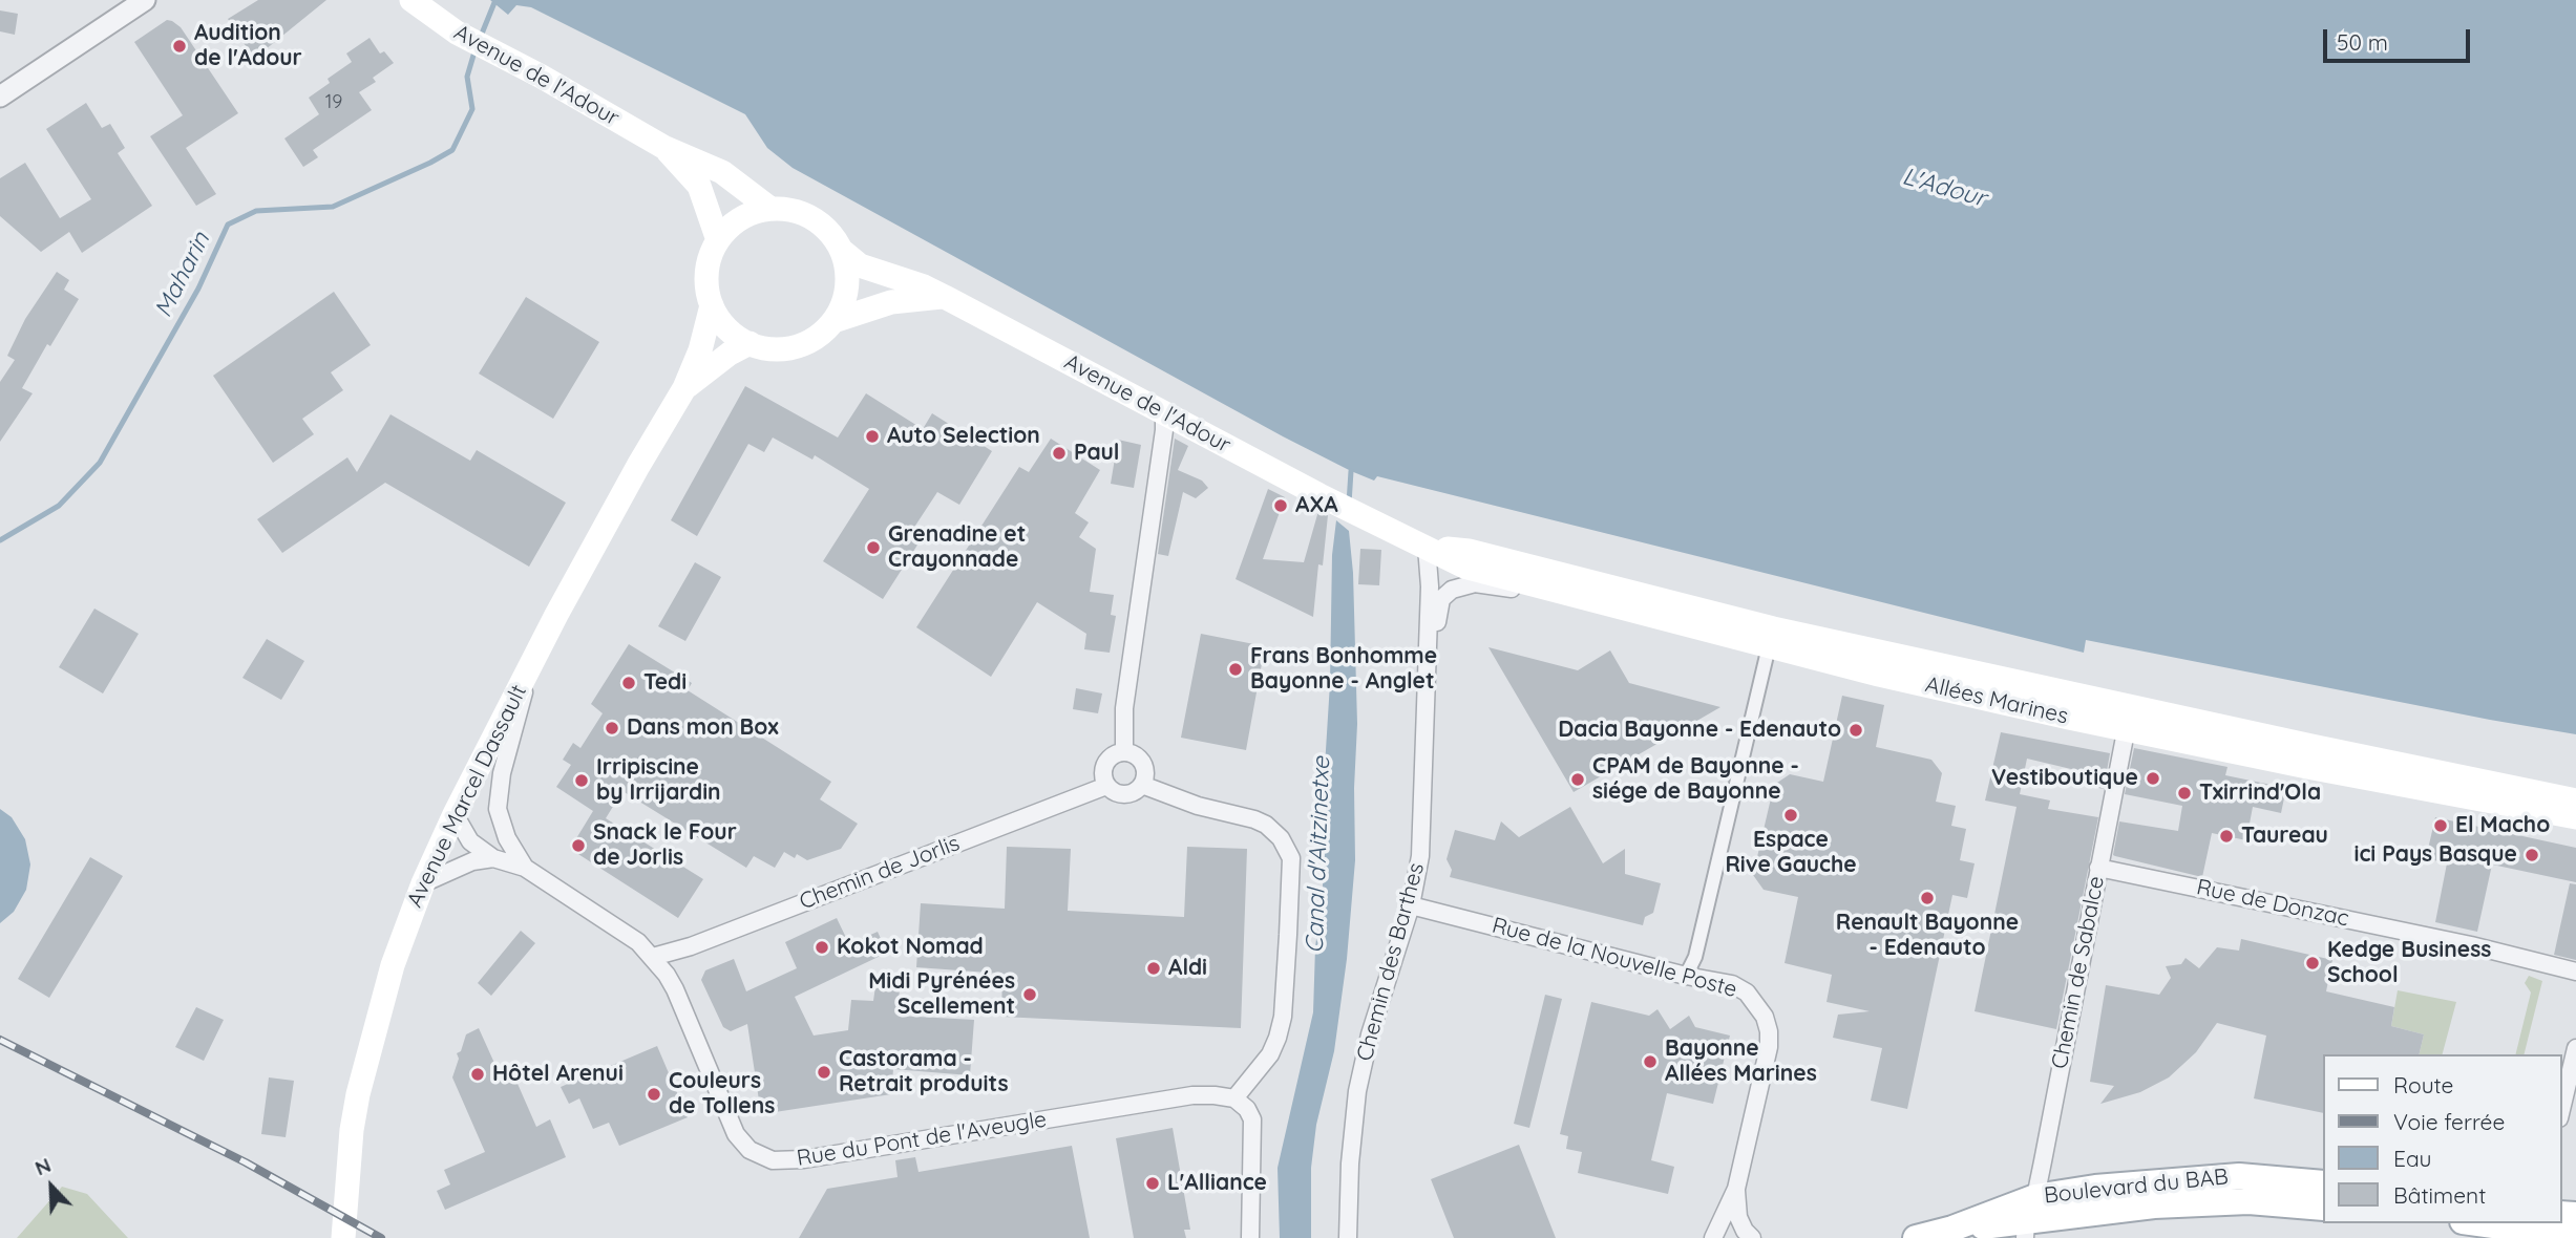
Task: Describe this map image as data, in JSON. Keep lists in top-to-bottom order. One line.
{"streets":{"main road":["Avenue de l'Adour","Allées Marines","Avenue Marcel Dassault","Boulevard du BAB"],"street":["Chemin de Jorlis","Rue de Donzac","Rue de la Nouvelle Poste","Chemin des Barthes","Chemin de Sabalce","Rue du Pont de l'Aveugle"]},"crossings":[["Avenue de l'Adour","Allées Marines"],["Avenue de l'Adour","Avenue Marcel Dassault"],["Allées Marines","Chemin des Barthes"],["Allées Marines","Chemin de Sabalce"],["Avenue Marcel Dassault","Rue du Pont de l'Aveugle"],["Chemin de Jorlis","Rue du Pont de l'Aveugle"],["Rue de Donzac","Chemin de Sabalce"],["Rue de la Nouvelle Poste","Chemin des Barthes"],["Chemin de Sabalce","Boulevard du BAB"]],"water":["L'Adour","Maharin","Canal d'Aitzinetxe"],"places":["Audition de l'Adour","Auto Selection","Paul","AXA","Grenadine et Crayonnade","Frans Bonhomme Bayonne - Anglet","Tedi","Dans mon Box","Dacia Bayonne - Edenauto","Vestiboutique","CPAM de Bayonne - siége de Bayonne","Irripiscine by Irrijardin","Txirrind'Ola","Espace Rive Gauche","El Macho","Taureau","Snack le Four de Jorlis","ici Pays Basque","Renault Bayonne - Edenauto","Kokot Nomad","Kedge Business School","Aldi","Midi Pyrénées Scellement","Bayonne Allées Marines","Castorama - Retrait produits","Hôtel Arenui","Couleurs de Tollens","L'Alliance"],"house_numbers":["19"],"legend":["Route","Voie ferrée","Eau","Bâtiment"],"scale_bar":"50 m","north":"top left"}
